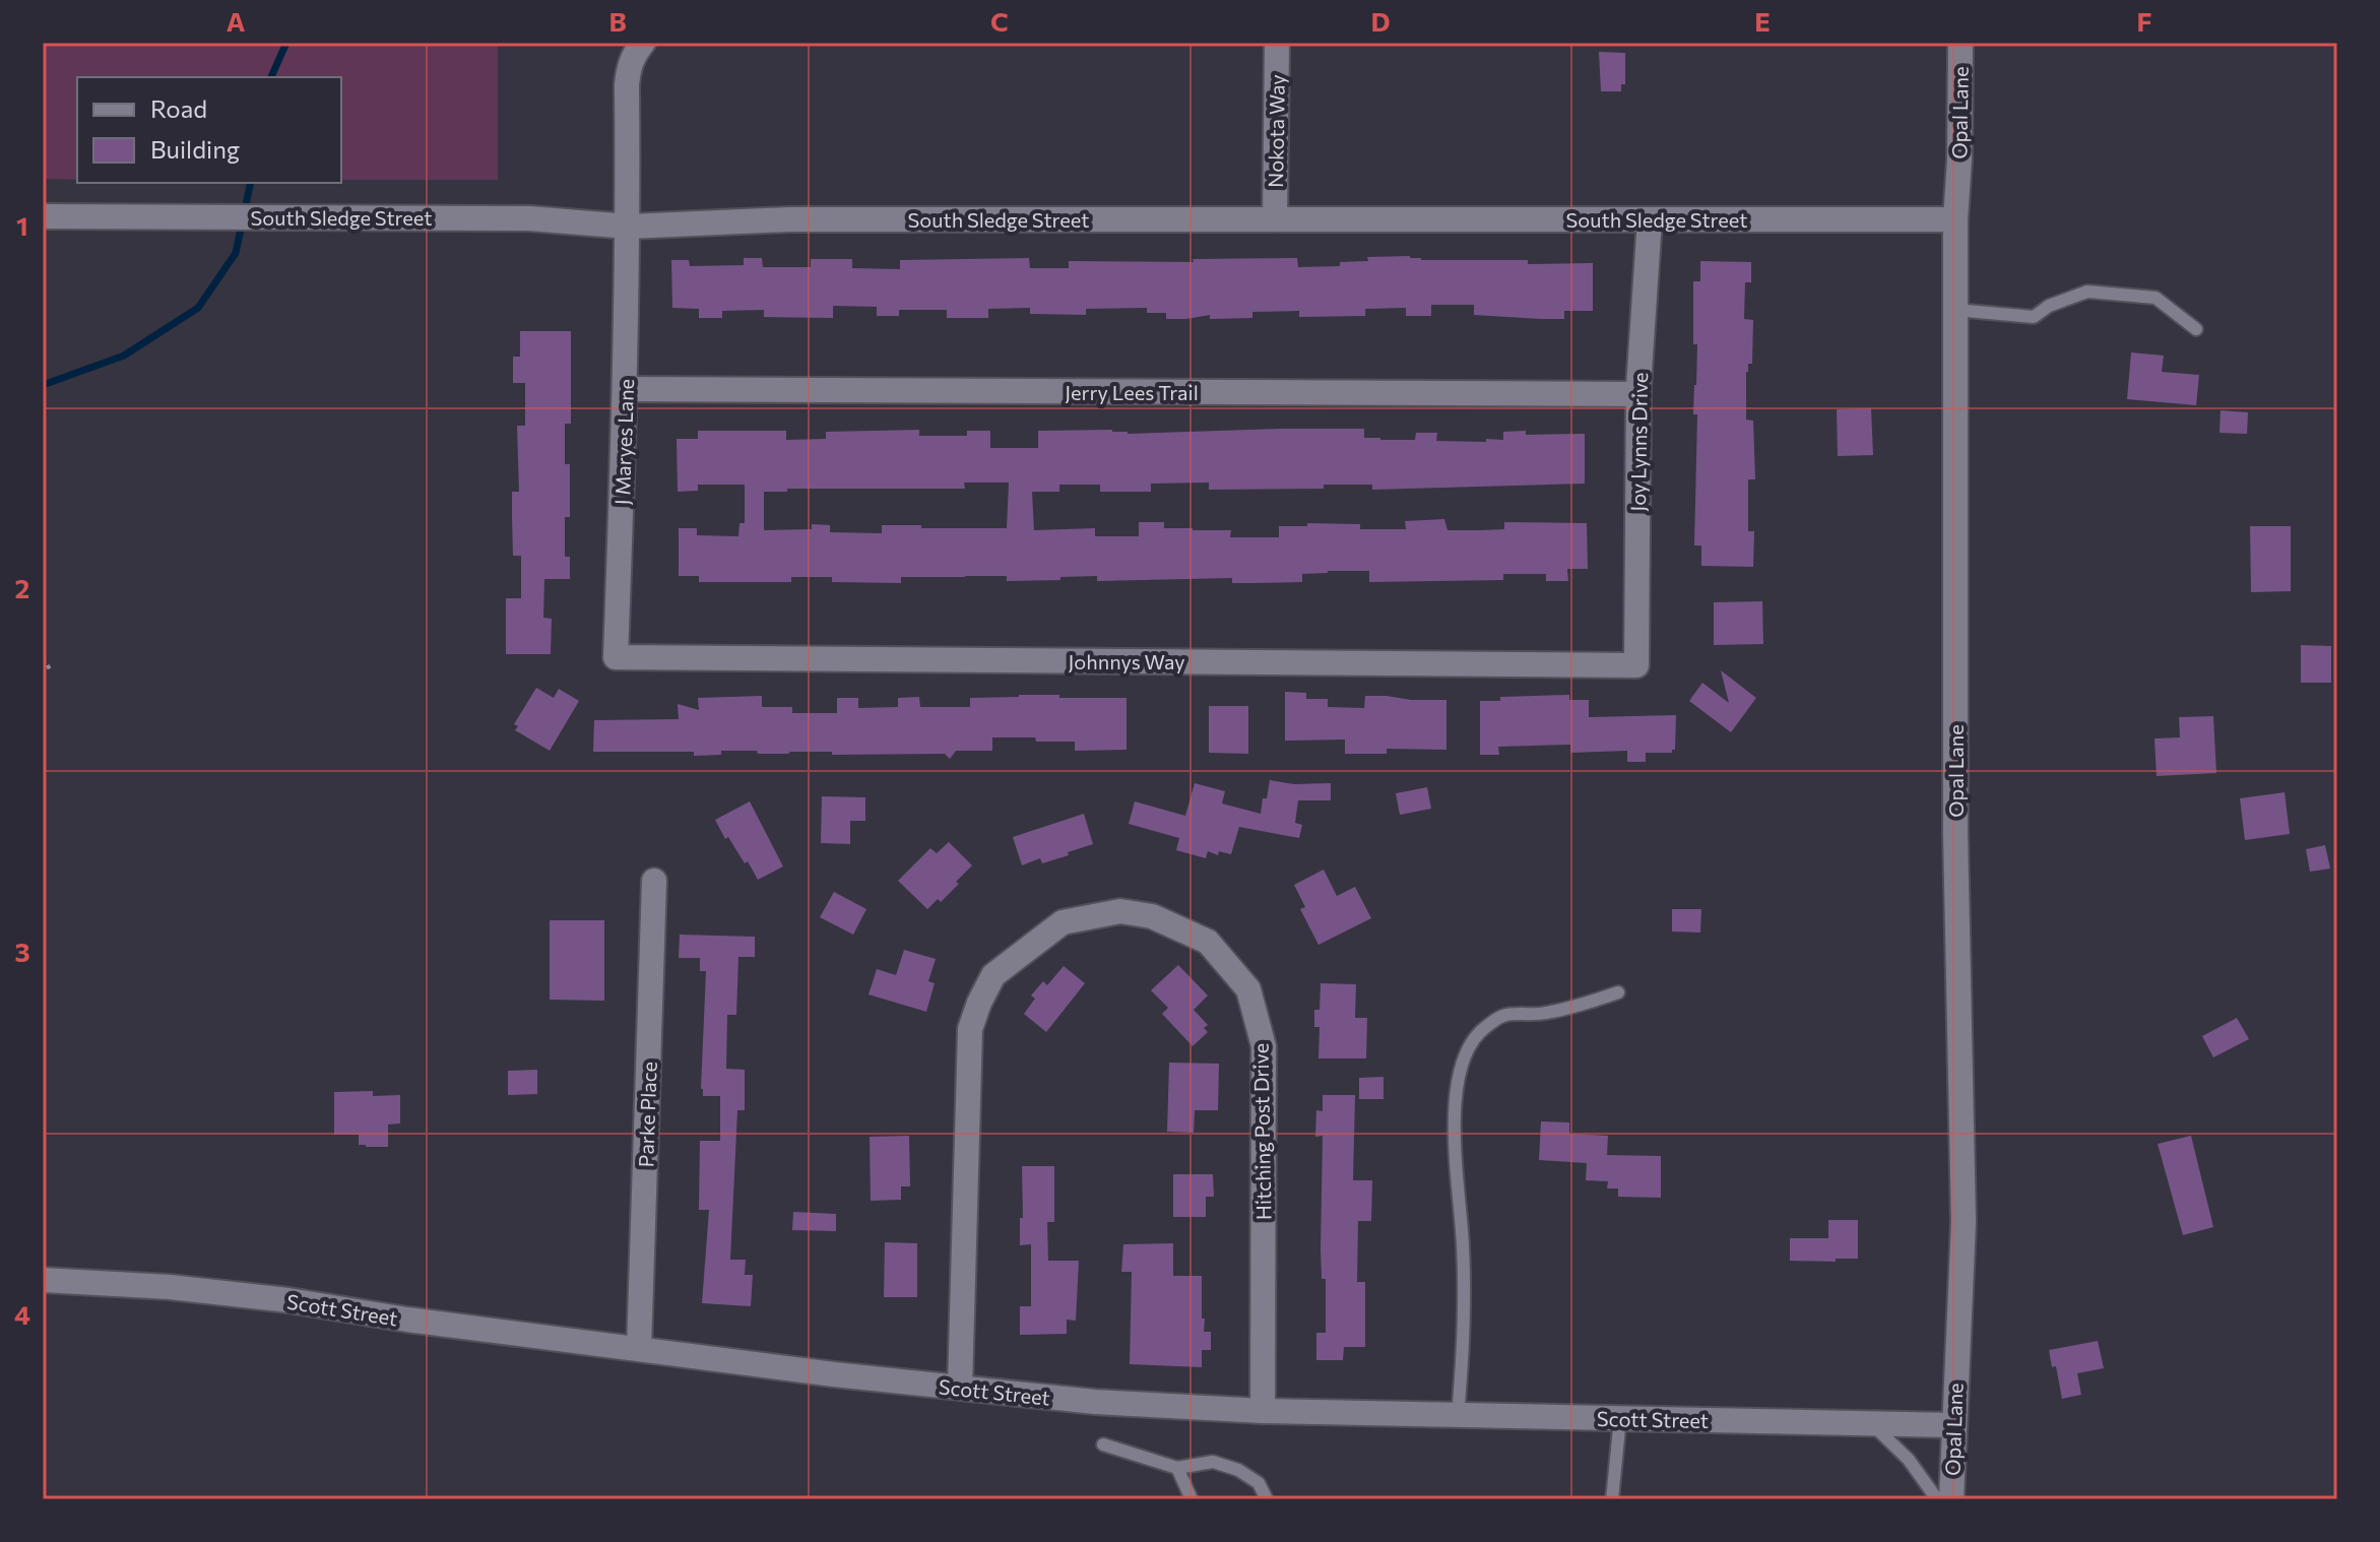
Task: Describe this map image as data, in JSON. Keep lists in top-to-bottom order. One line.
{"streets":{"street":["Opal Lane","Nokota Way","South Sledge Street","Jerry Lees Trail","J Maryes Lane","Joy Lynns Drive","Johnnys Way","Parke Place","Hitching Post Drive","Scott Street"]},"crossings":[["Opal Lane","South Sledge Street"],["Opal Lane","Scott Street"],["Nokota Way","South Sledge Street"],["South Sledge Street","J Maryes Lane"],["South Sledge Street","Joy Lynns Drive"],["Jerry Lees Trail","J Maryes Lane"],["Jerry Lees Trail","Joy Lynns Drive"],["J Maryes Lane","Johnnys Way"],["Joy Lynns Drive","Johnnys Way"],["Parke Place","Scott Street"],["Hitching Post Drive","Scott Street"]],"legend":["Road","Building"],"grid":{"columns":["A","B","C","D","E","F"],"rows":["1","2","3","4"]}}
